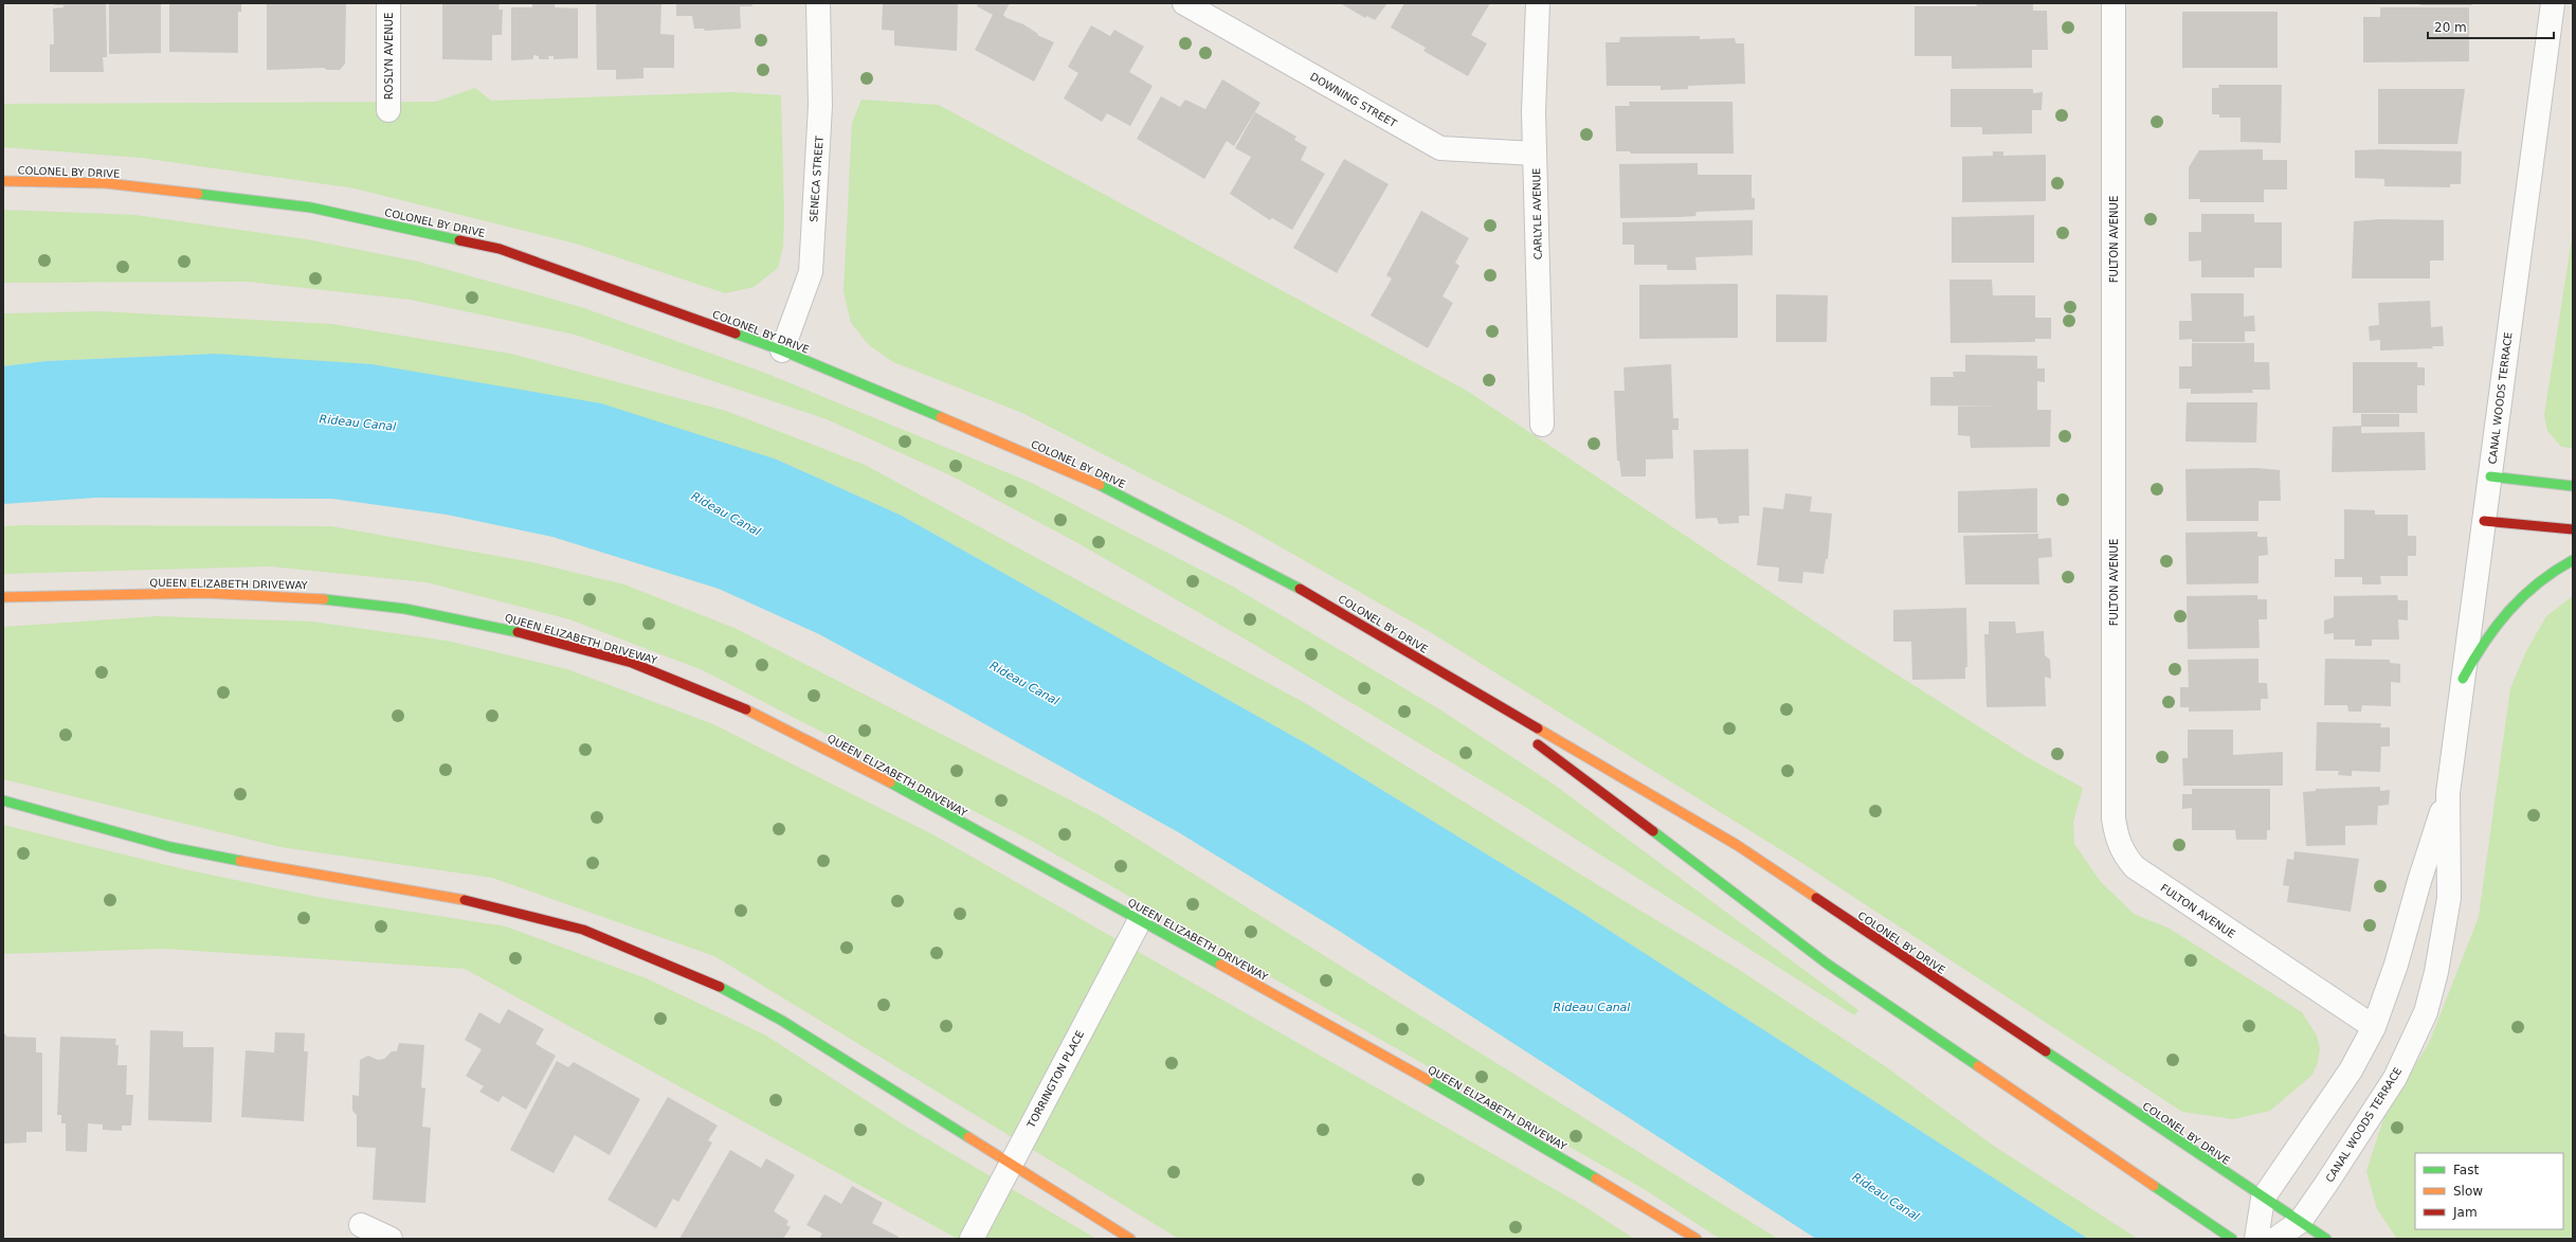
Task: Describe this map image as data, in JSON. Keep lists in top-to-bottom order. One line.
{"streets":{"main road":["COLONEL BY DRIVE","QUEEN ELIZABETH DRIVEWAY"],"street":["ROSLYN AVENUE","DOWNING STREET","SENECA STREET","CARLYLE AVENUE","FULTON AVENUE","CANAL WOODS TERRACE","TORRINGTON PLACE"]},"crossings":[["DOWNING STREET","CARLYLE AVENUE"],["COLONEL BY DRIVE","SENECA STREET"],["COLONEL BY DRIVE","CANAL WOODS TERRACE"],["FULTON AVENUE","CANAL WOODS TERRACE"],["QUEEN ELIZABETH DRIVEWAY","TORRINGTON PLACE"]],"water":["Rideau Canal"],"legend":["Fast","Slow","Jam"],"scale_bar":"20 m"}
